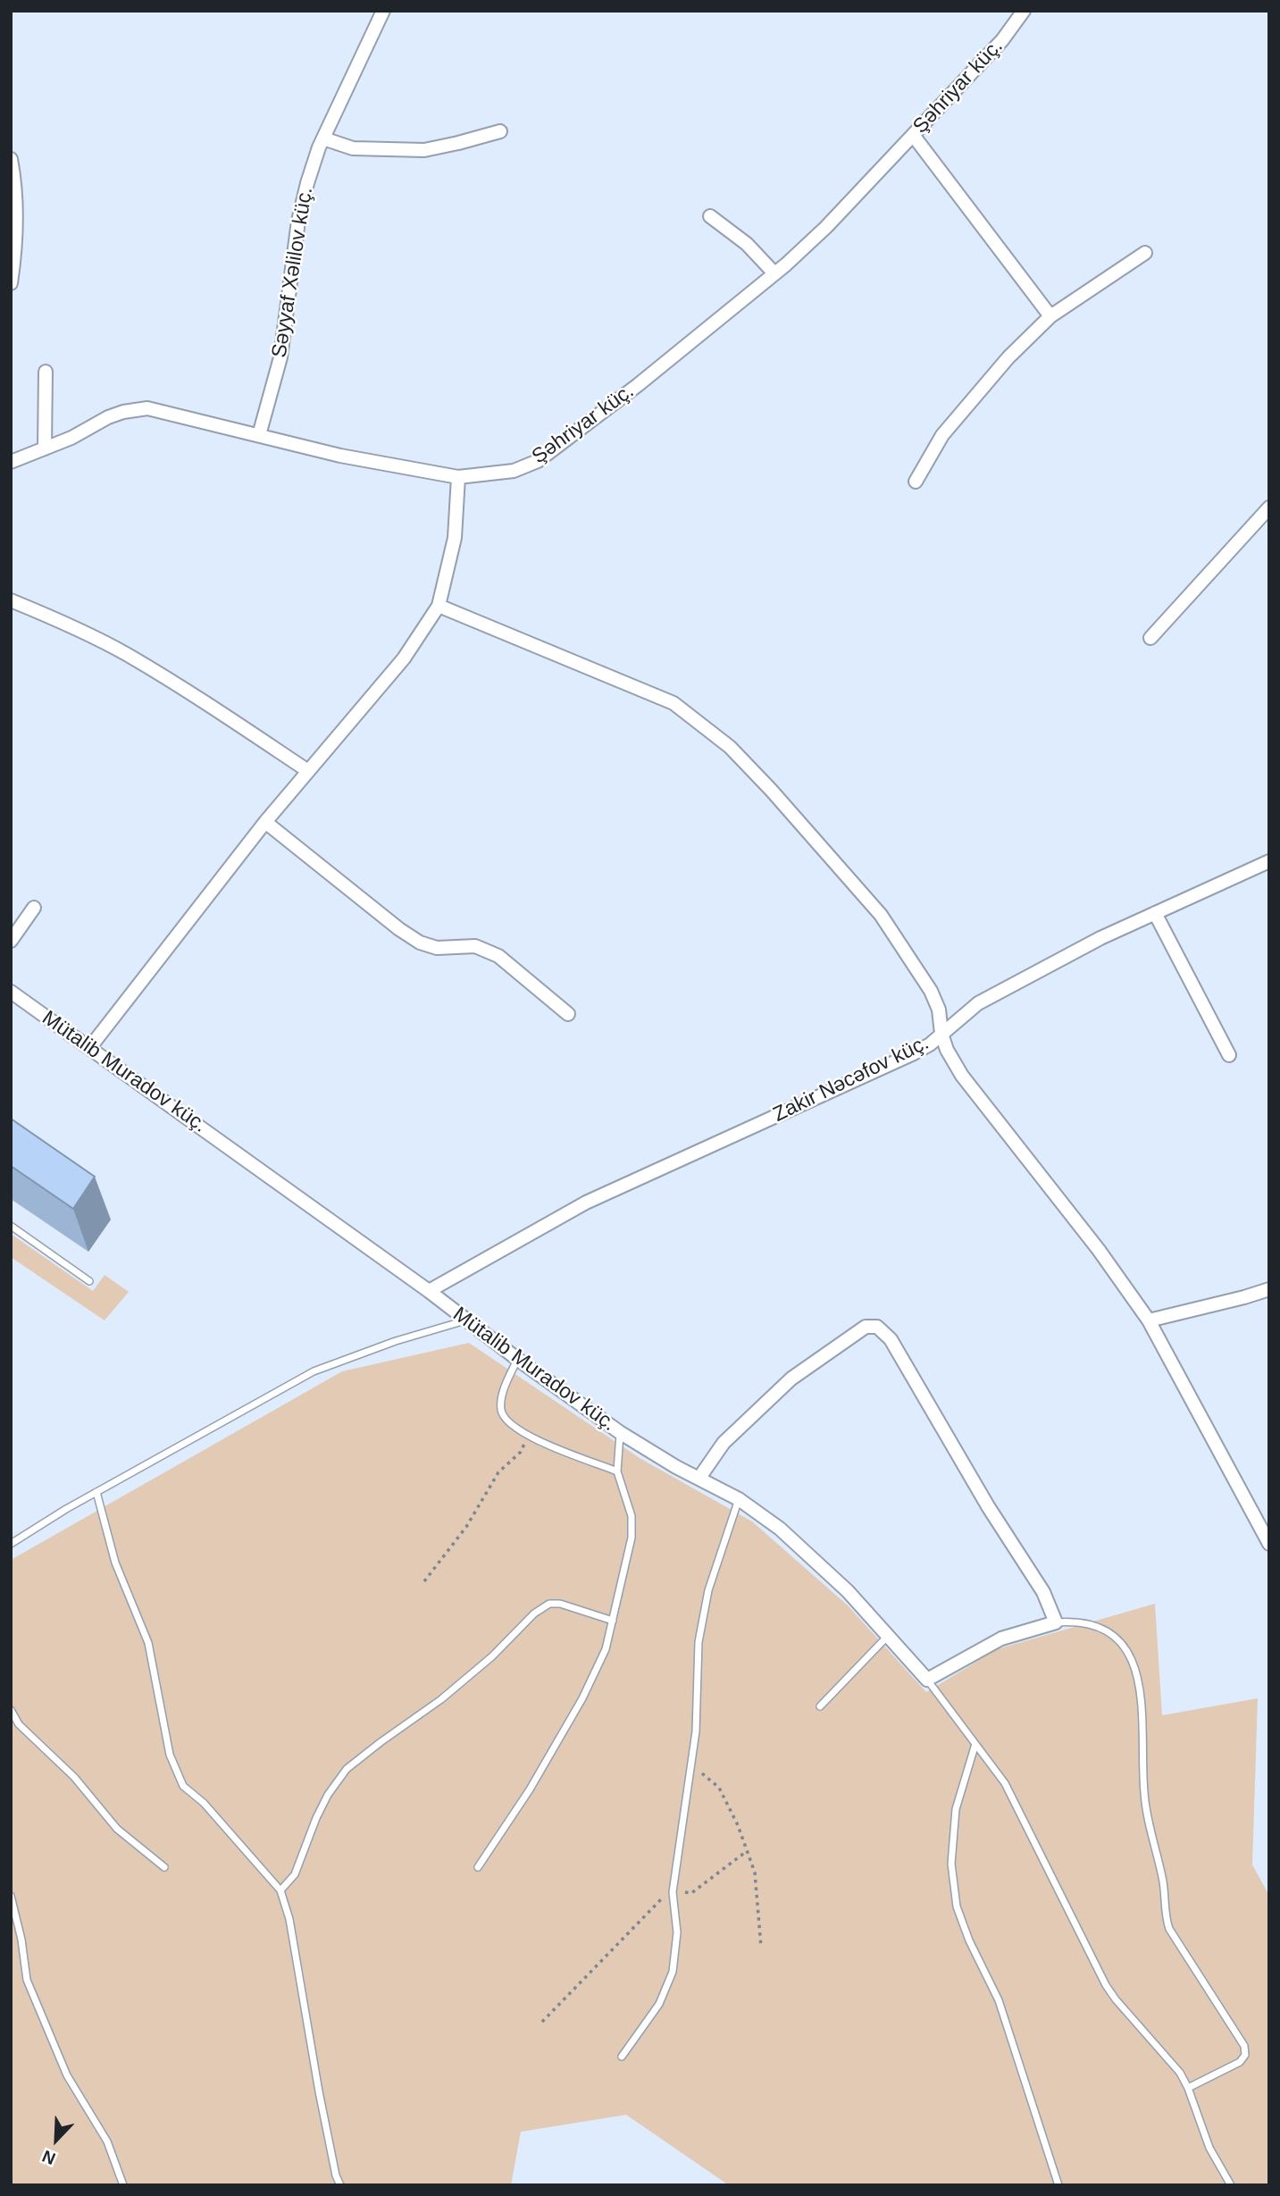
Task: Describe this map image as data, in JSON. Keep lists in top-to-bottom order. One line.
{"streets":{"street":["Şəhriyar küç.","Səyyaf Xəlilov küç.","Mütalib Muradov küç.","Zakir Nəcəfov küç."]},"crossings":[["Şəhriyar küç.","Səyyaf Xəlilov küç."],["Mütalib Muradov küç.","Zakir Nəcəfov küç."]],"north":"bottom left"}
